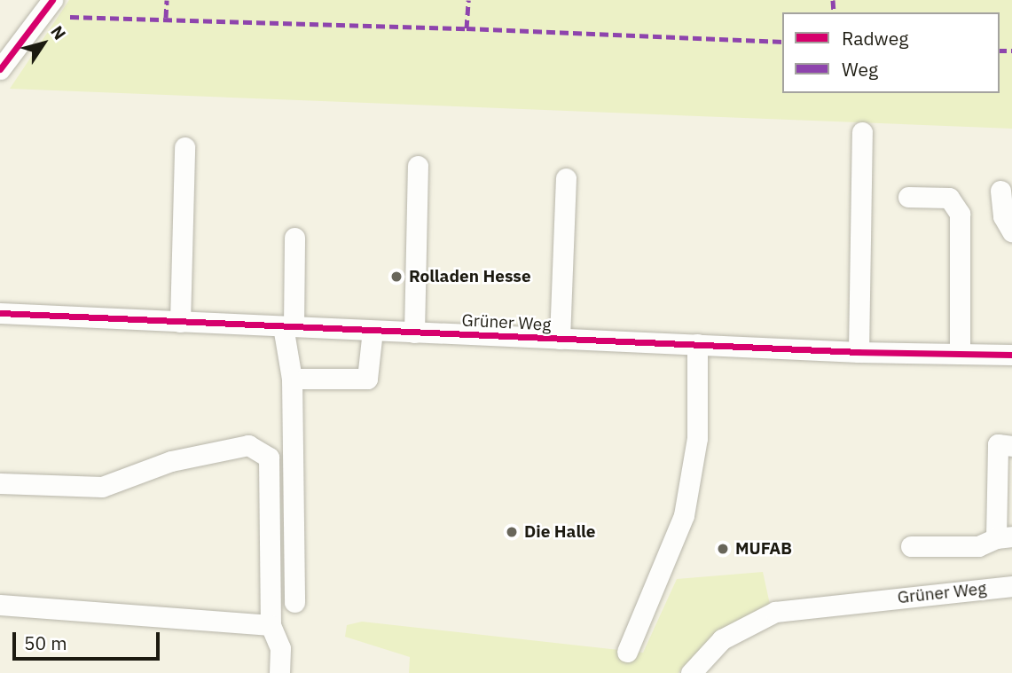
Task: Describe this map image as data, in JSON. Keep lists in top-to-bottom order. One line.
{"streets":{"street":["Grüner Weg"]},"places":["Rolladen Hesse","Die Halle","MUFAB"],"legend":["Radweg","Weg"],"scale_bar":"50 m","north":"top right"}
